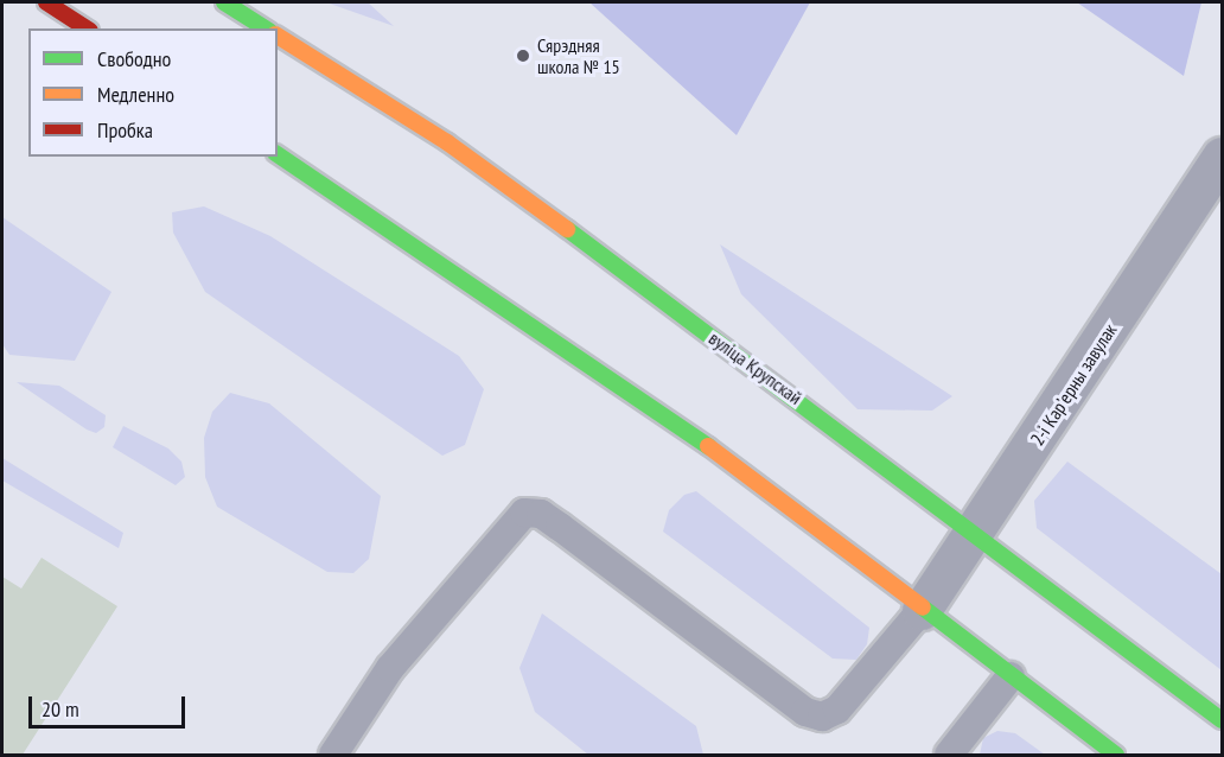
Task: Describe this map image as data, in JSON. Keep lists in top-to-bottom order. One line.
{"streets":{"main road":["вуліца Крупскай"],"street":["2-і Карʼерны завулак"]},"crossings":[["вуліца Крупскай","2-і Карʼерны завулак"]],"places":["Сярэдняя школа № 15"],"legend":["Свободно","Медленно","Пробка"],"scale_bar":"20 m"}
